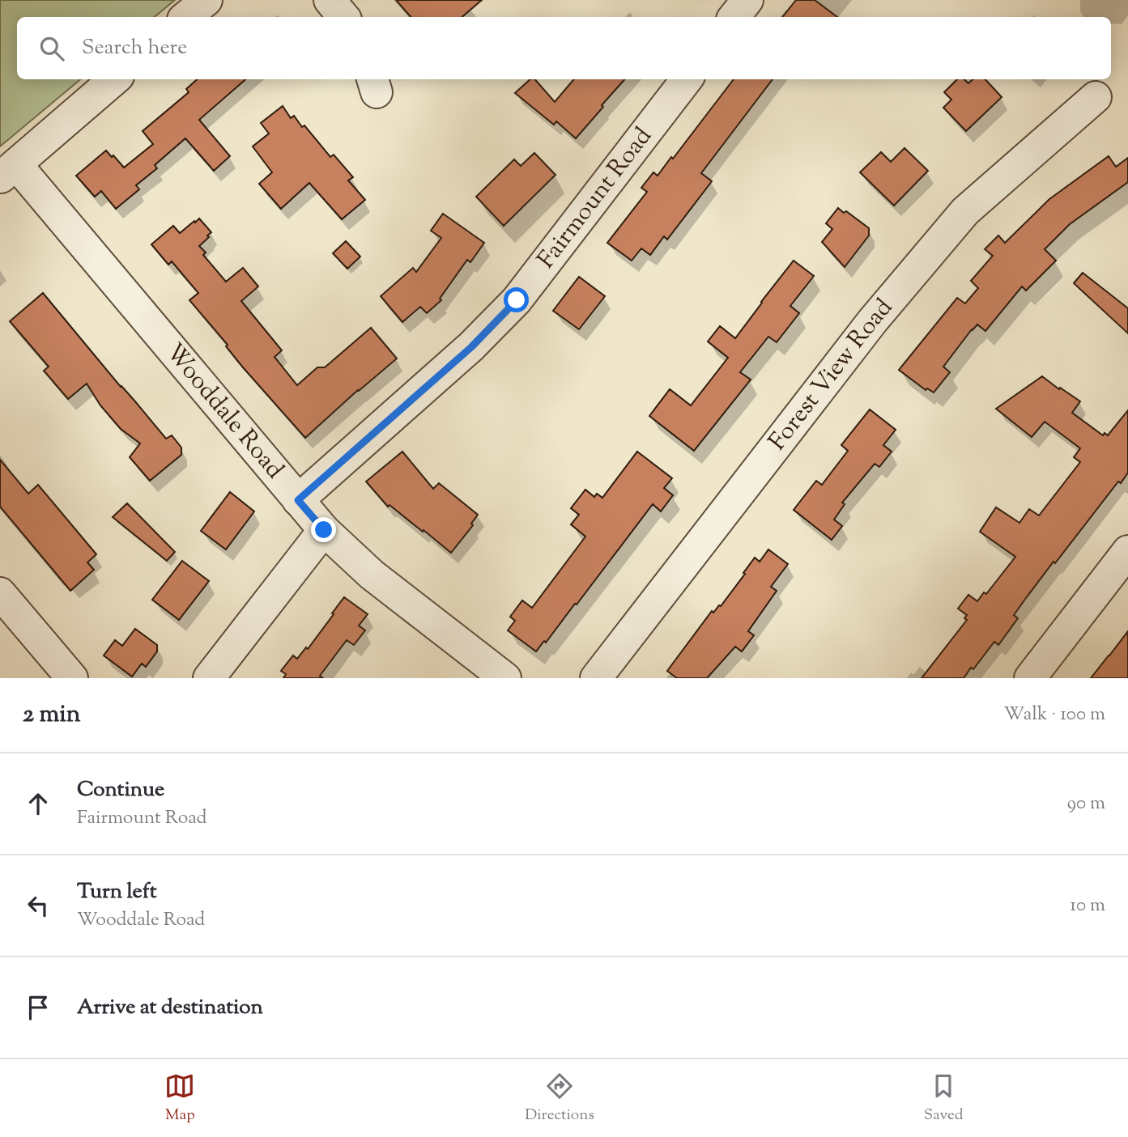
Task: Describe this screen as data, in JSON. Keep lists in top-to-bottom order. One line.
{"streets":{"street":["Fairmount Road","Forest View Road","Wooddale Road"]},"crossings":[["Fairmount Road","Wooddale Road"]],"page":{"search":"Search here","heading":["2 min","Walk · 100 m"],"list":[["Continue","Fairmount Road","90 m"],["Turn left","Wooddale Road","10 m"],"Arrive at destination"],"nav":["Map","Directions","Saved"]}}
